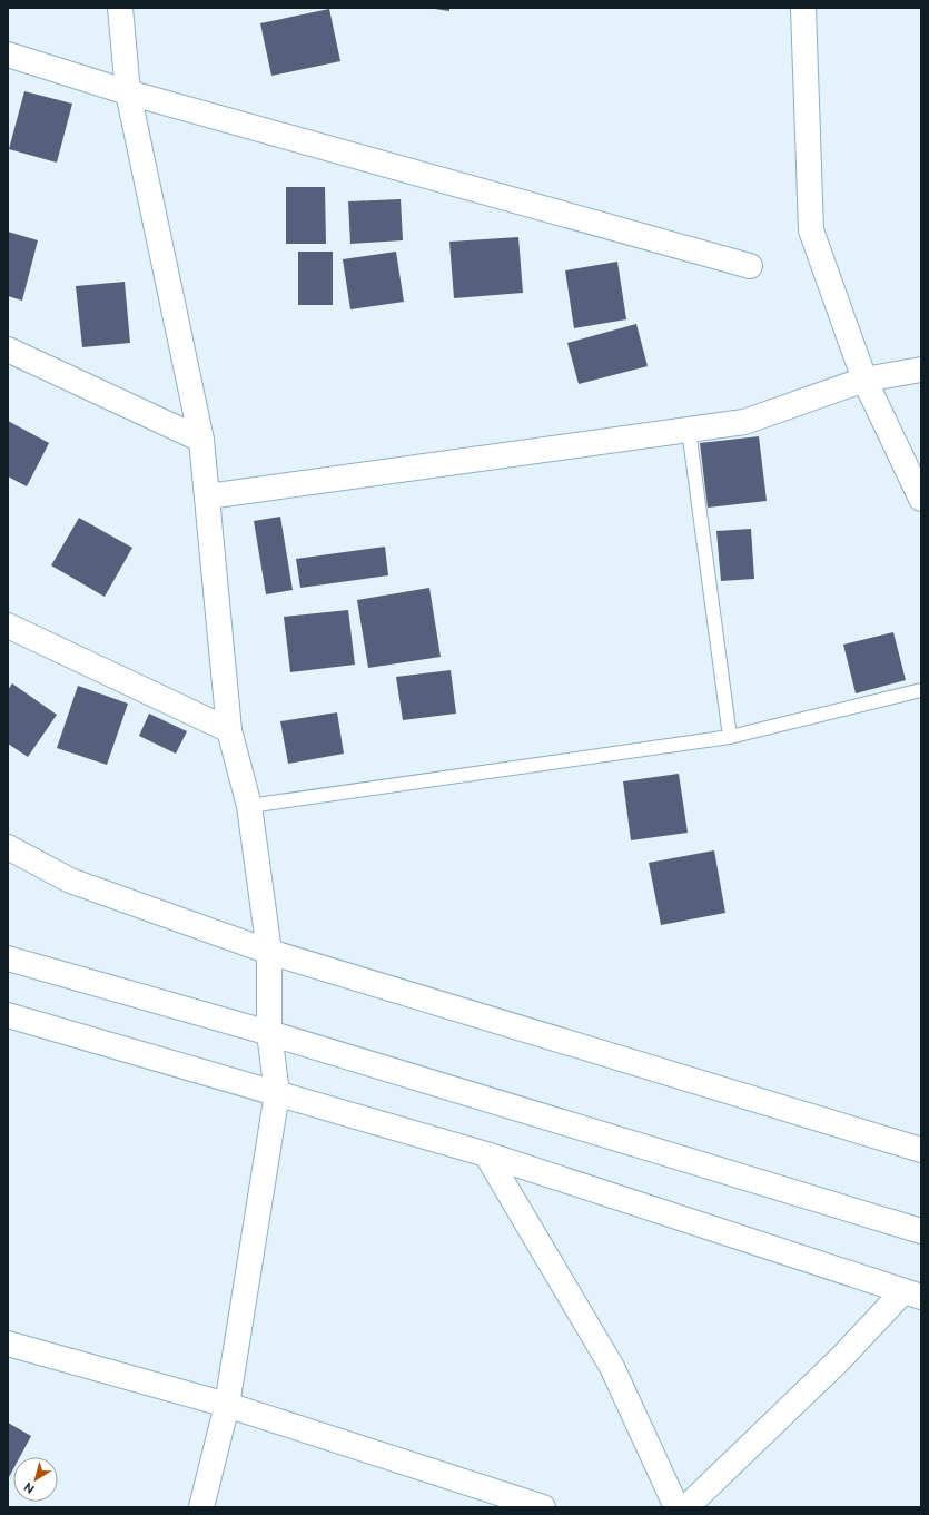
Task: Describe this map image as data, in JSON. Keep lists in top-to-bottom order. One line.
{"north":"bottom left"}
